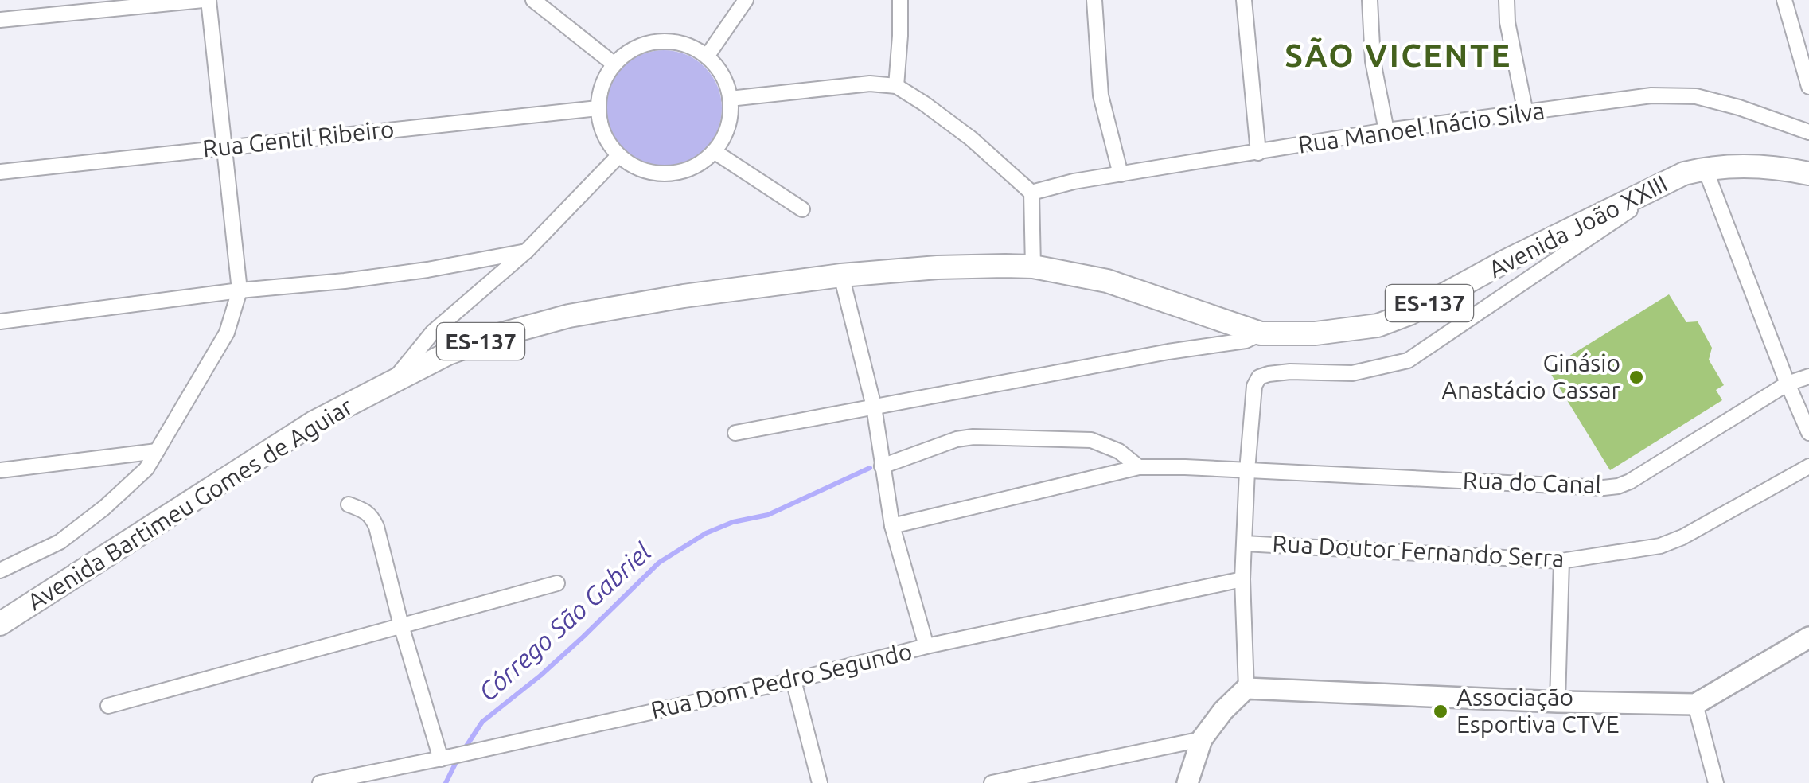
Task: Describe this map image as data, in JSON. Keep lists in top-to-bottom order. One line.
{"streets":{"main road":["Avenida João XXIII","ES-137","Avenida Bartimeu Gomes de Aguiar"],"street":["Rua Manoel Inácio Silva","Rua Gentil Ribeiro","Rua do Canal","Rua Doutor Fernando Serra","Rua Dom Pedro Segundo"]},"crossings":[["Avenida João XXIII","Avenida Bartimeu Gomes de Aguiar"]],"districts":["SÃO VICENTE"],"water":["Córrego São Gabriel"],"places":["Ginásio Anastácio Cassar","Associação Esportiva CTVE"]}
